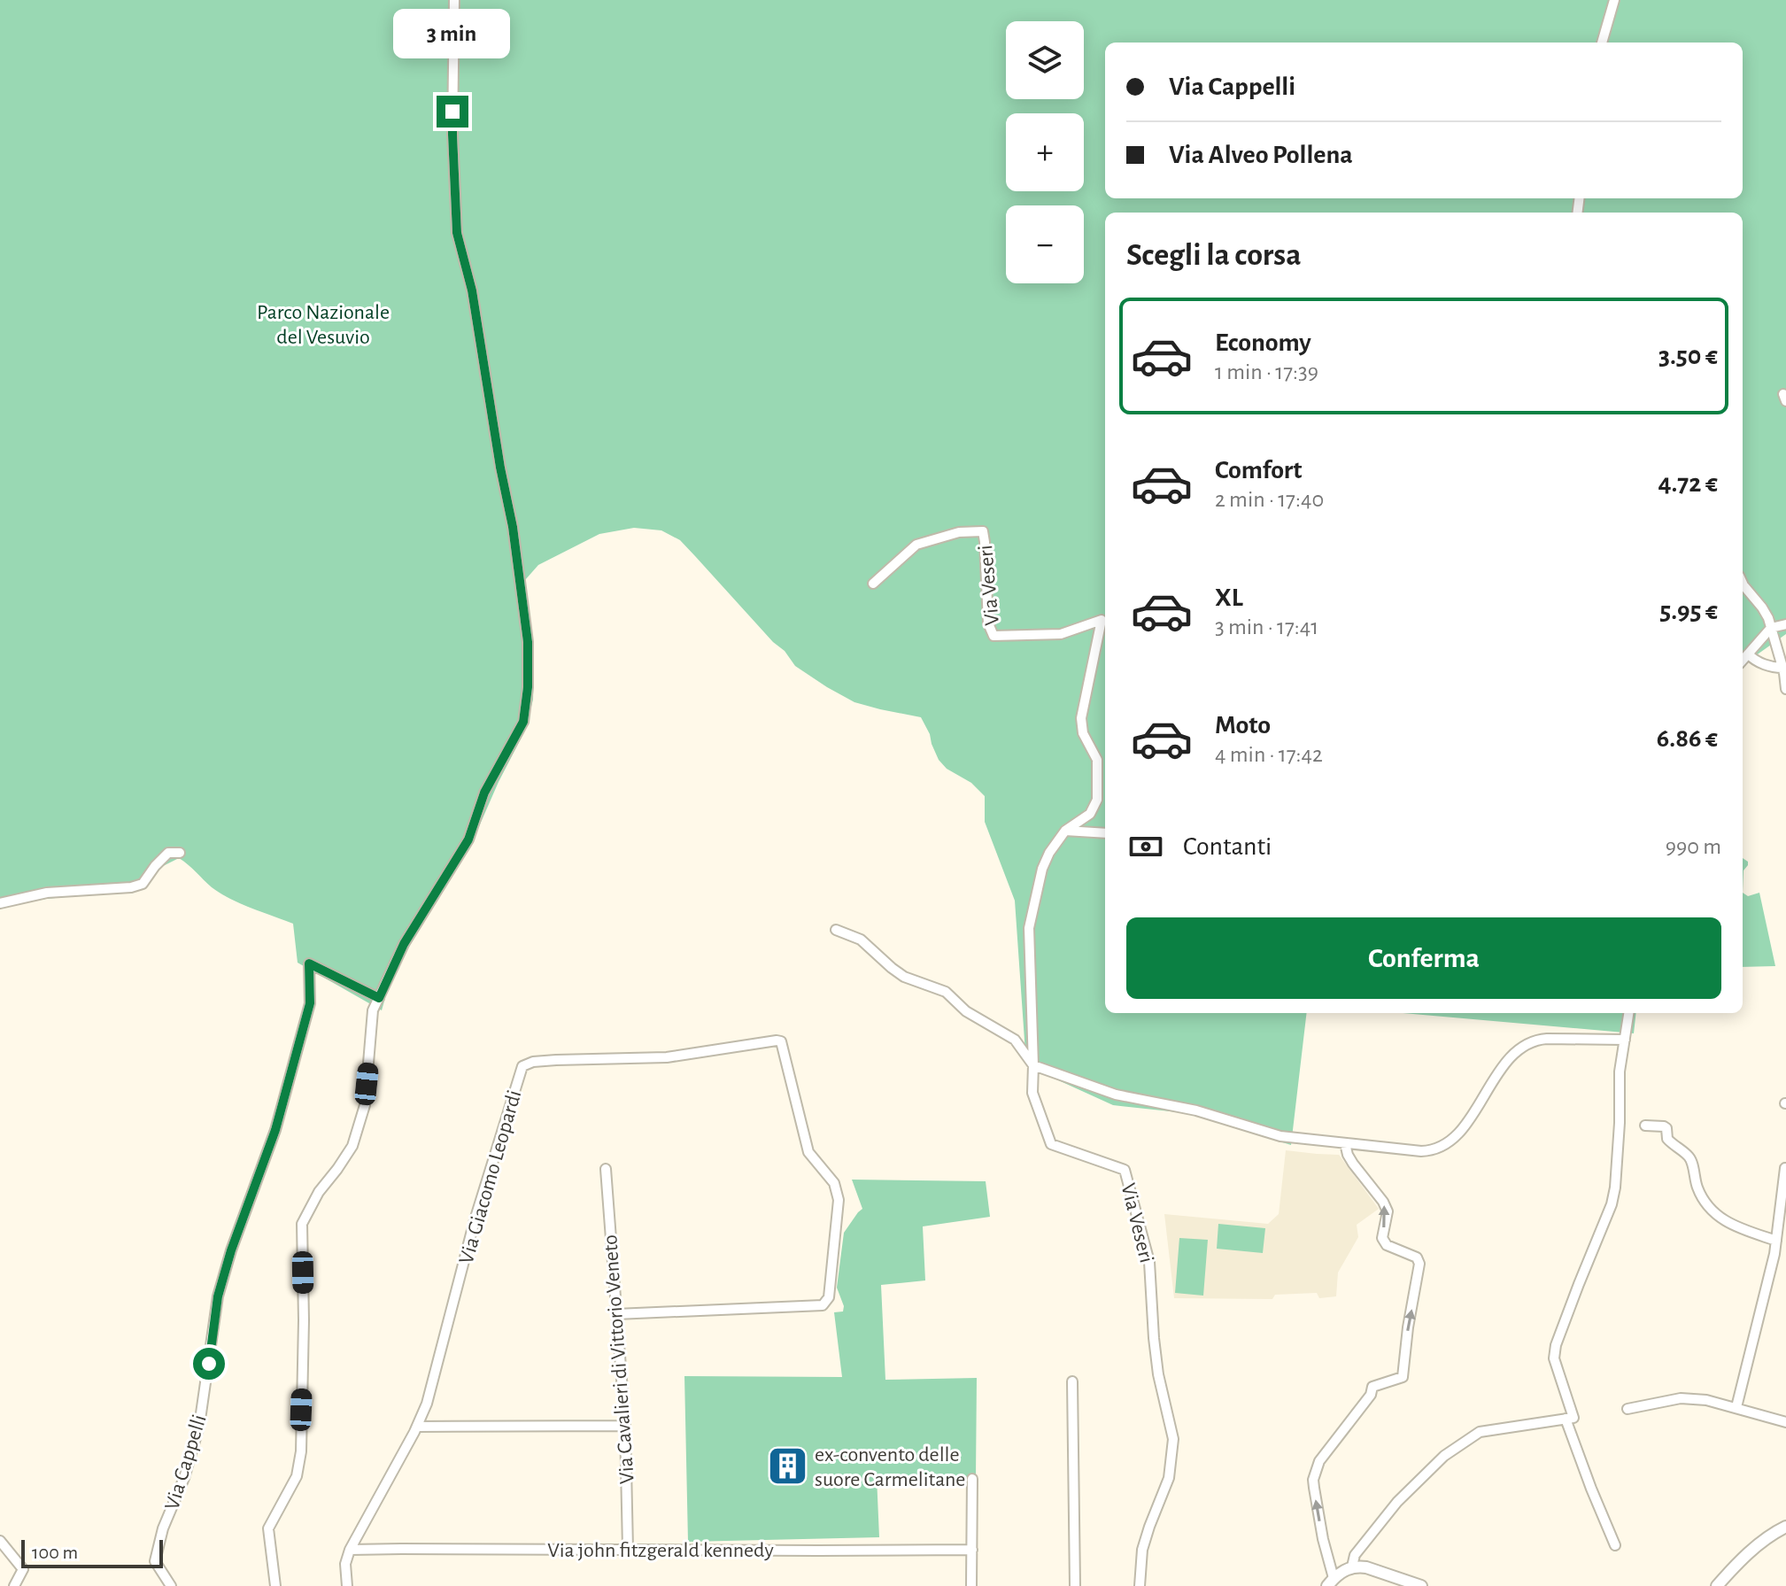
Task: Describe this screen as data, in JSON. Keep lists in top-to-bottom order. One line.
{"streets":{"street":["Via Veseri","Via Giacomo Leopardi","Via Cavalieri di Vittorio Veneto","Via Cappelli","Via john fitzgerald kennedy"]},"crossings":[["Via Giacomo Leopardi","Via Cavalieri di Vittorio Veneto"],["Via Giacomo Leopardi","Via john fitzgerald kennedy"],["Via Cavalieri di Vittorio Veneto","Via john fitzgerald kennedy"]],"parks":["Parco Nazionale del Vesuvio"],"places":{"building":["ex-convento delle suore Carmelitane"]},"scale_bar":"100 m","page":{"bubble":"3 min","map_buttons":["+","−"],"banner":["Via Cappelli","Via Alveo Pollena"],"heading":"Scegli la corsa","list":[{"name":"Economy","note":"1 min · 17:39","value":"3.50 €"},{"name":"Comfort","note":"2 min · 17:40","value":"4.72 €"},{"name":"XL","note":"3 min · 17:41","value":"5.95 €"},{"name":"Moto","note":"4 min · 17:42","value":"6.86 €"}],"pay":["Contanti","990 m"],"buttons":"Conferma","scale":"100 m"}}
